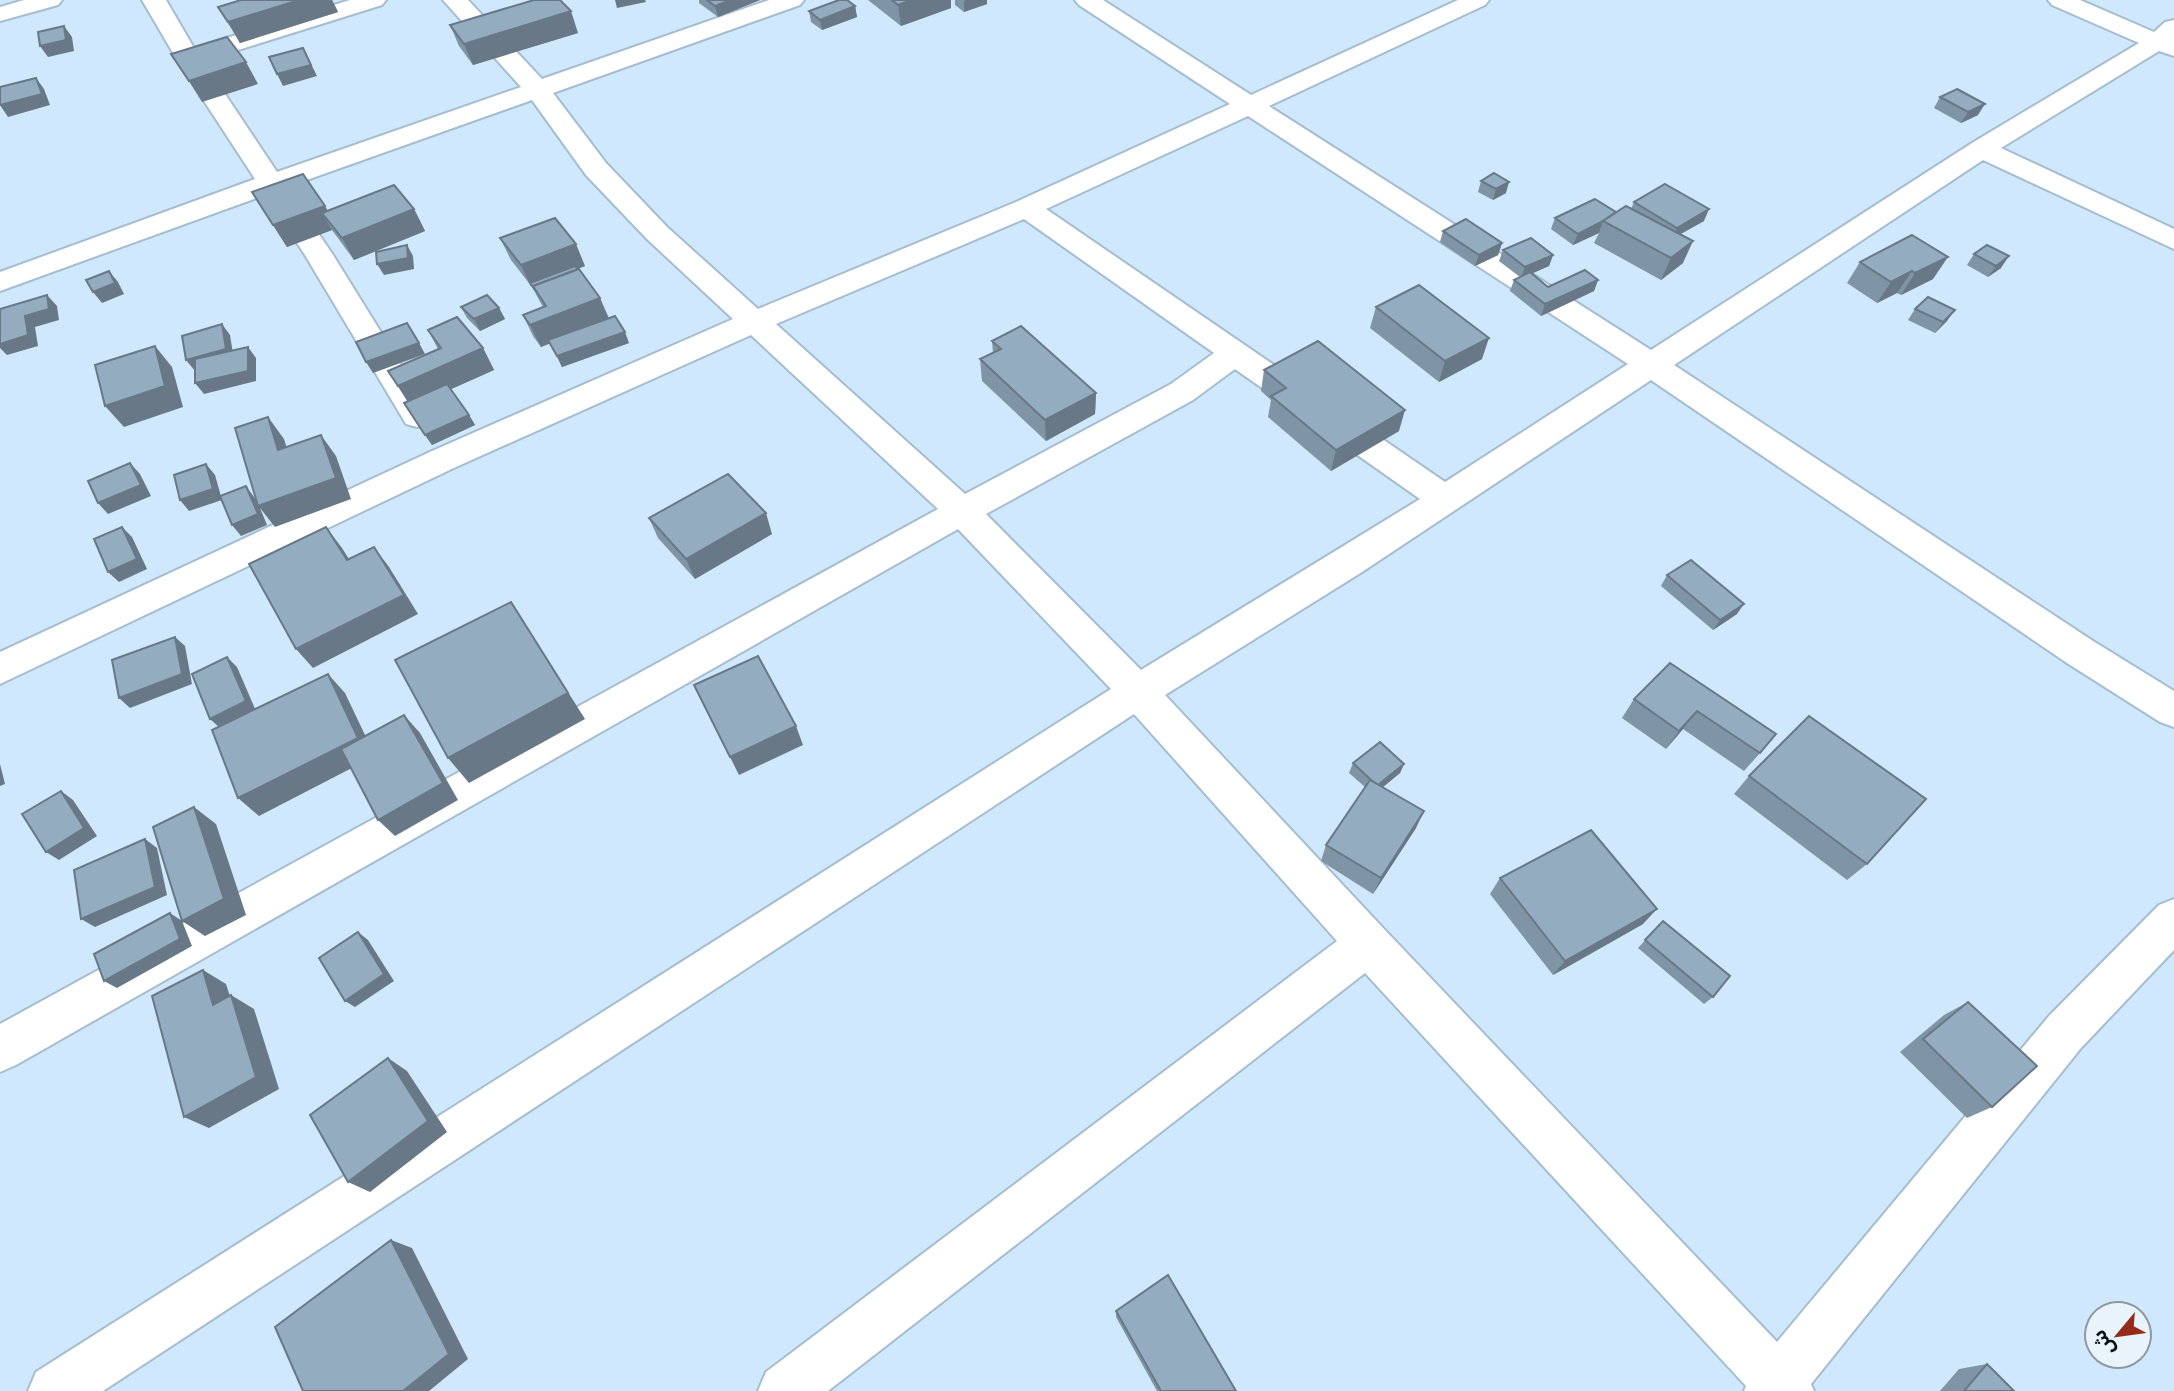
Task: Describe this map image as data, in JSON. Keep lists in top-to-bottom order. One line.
{"north":"bottom left"}
